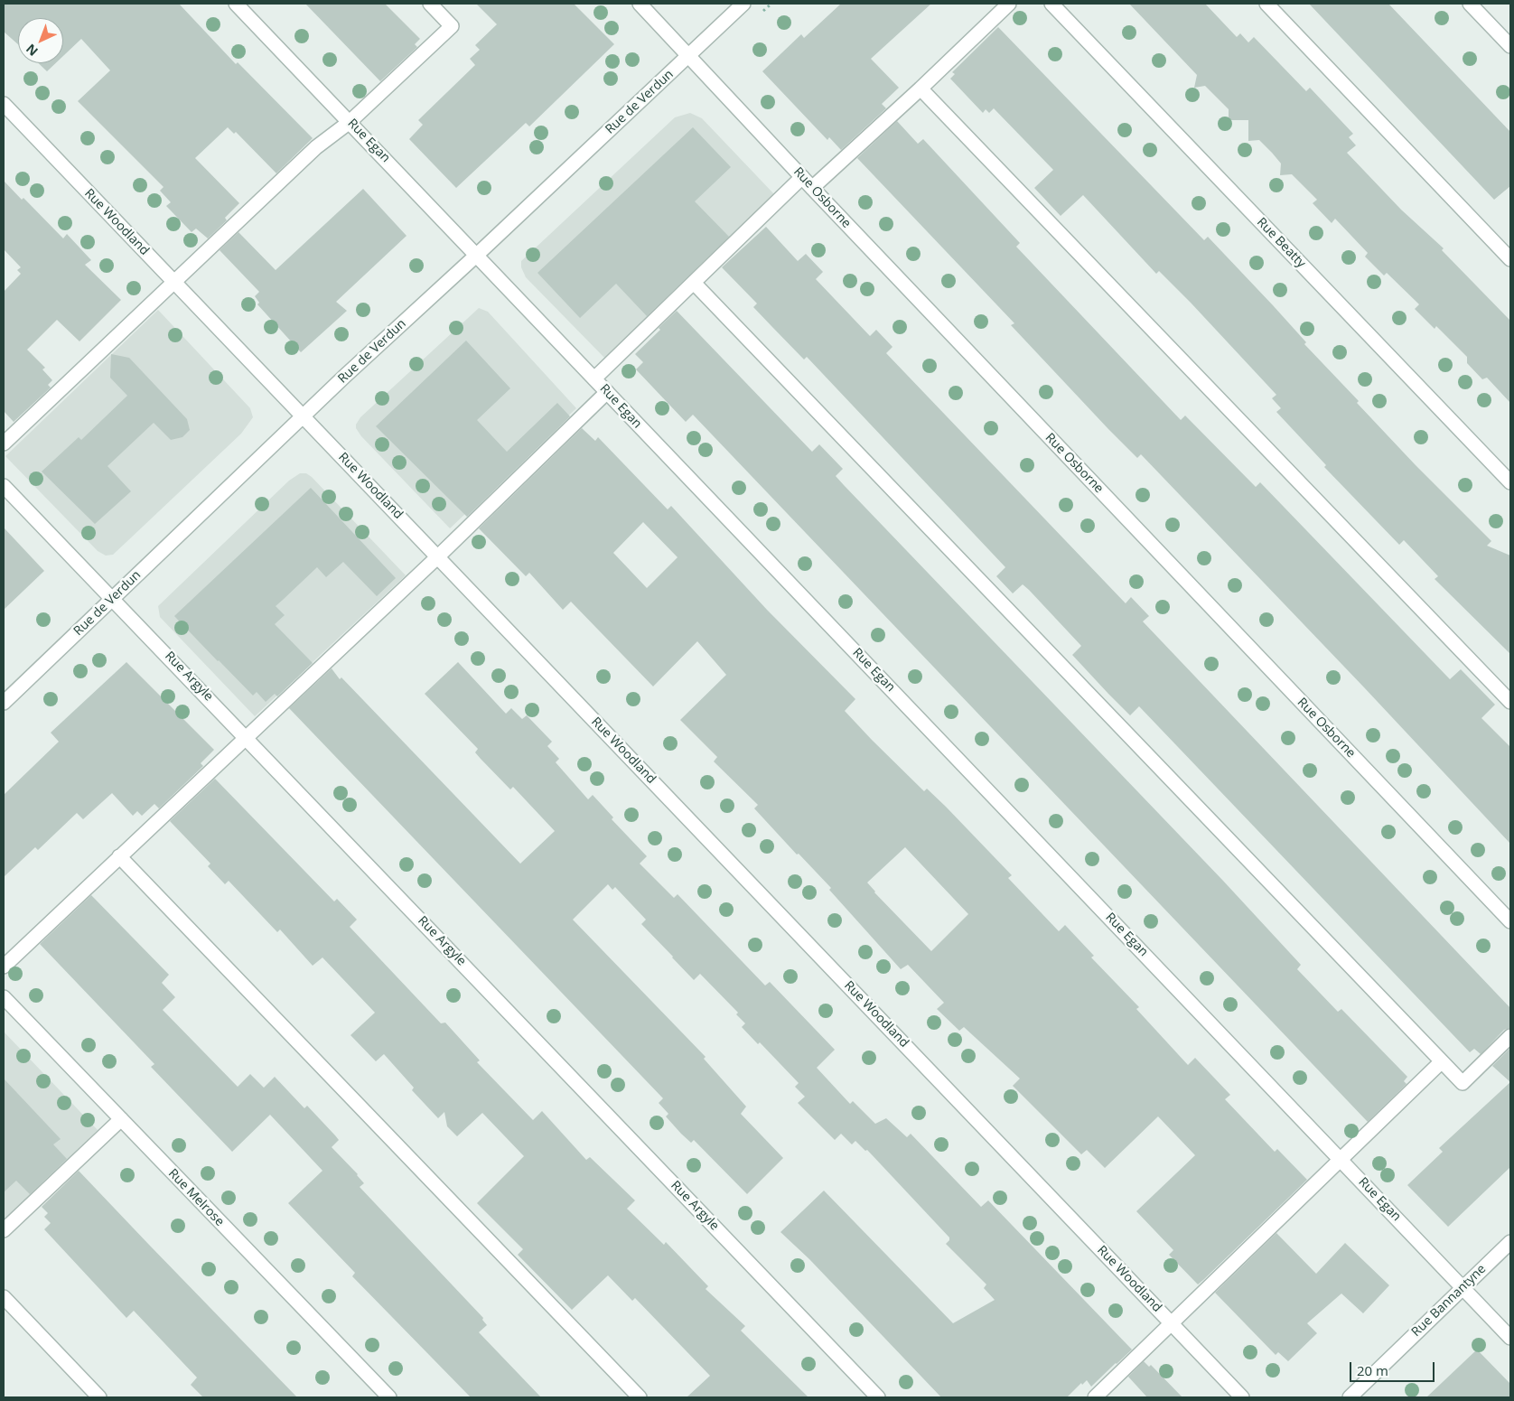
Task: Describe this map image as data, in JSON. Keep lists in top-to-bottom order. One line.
{"streets":{"street":["Rue de Verdun","Rue Egan","Rue Osborne","Rue Woodland","Rue Beatty","Rue Argyle","Rue Melrose","Rue Bannantyne"]},"crossings":[["Rue de Verdun","Rue Egan"],["Rue de Verdun","Rue Osborne"],["Rue de Verdun","Rue Woodland"],["Rue de Verdun","Rue Argyle"],["Rue Egan","Rue Bannantyne"]],"scale_bar":"20 m","north":"bottom left"}
